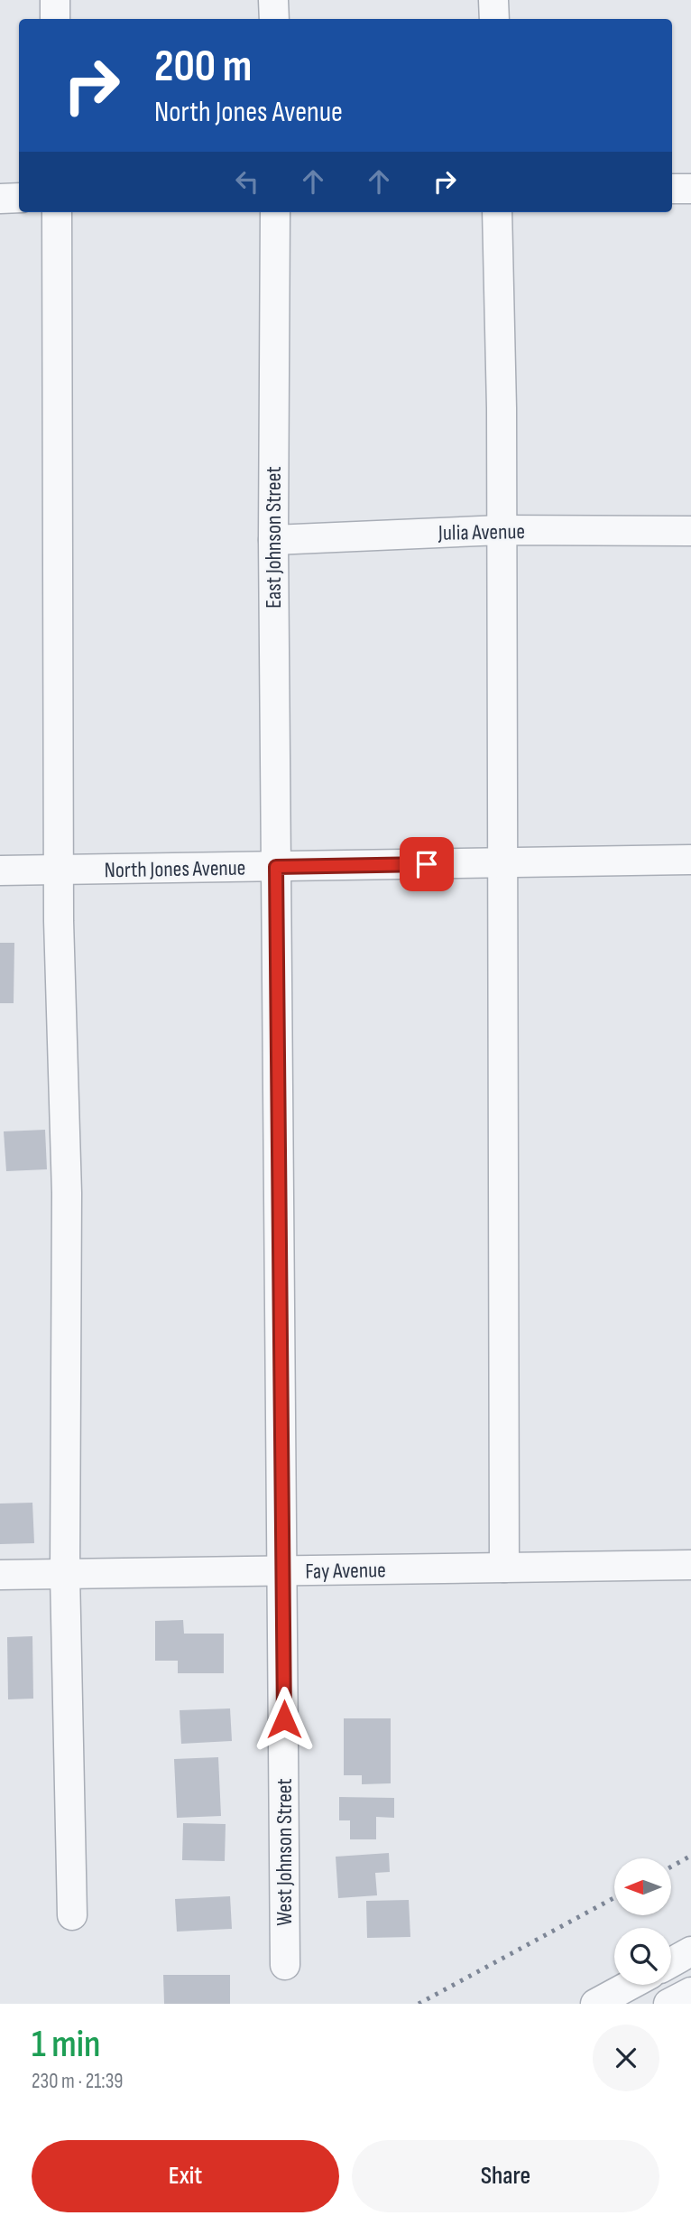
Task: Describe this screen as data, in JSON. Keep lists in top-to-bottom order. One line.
{"streets":{"street":["Julia Avenue","East Johnson Street","North Jones Avenue","Fay Avenue","West Johnson Street"]},"crossings":[["Julia Avenue","East Johnson Street"],["East Johnson Street","North Jones Avenue"],["East Johnson Street","West Johnson Street"],["North Jones Avenue","West Johnson Street"],["Fay Avenue","West Johnson Street"]],"north":"left","page":{"turn":["200 m","North Jones Avenue"],"heading":["1 min","230 m · 21:39"],"buttons":["Exit","Share"]}}
